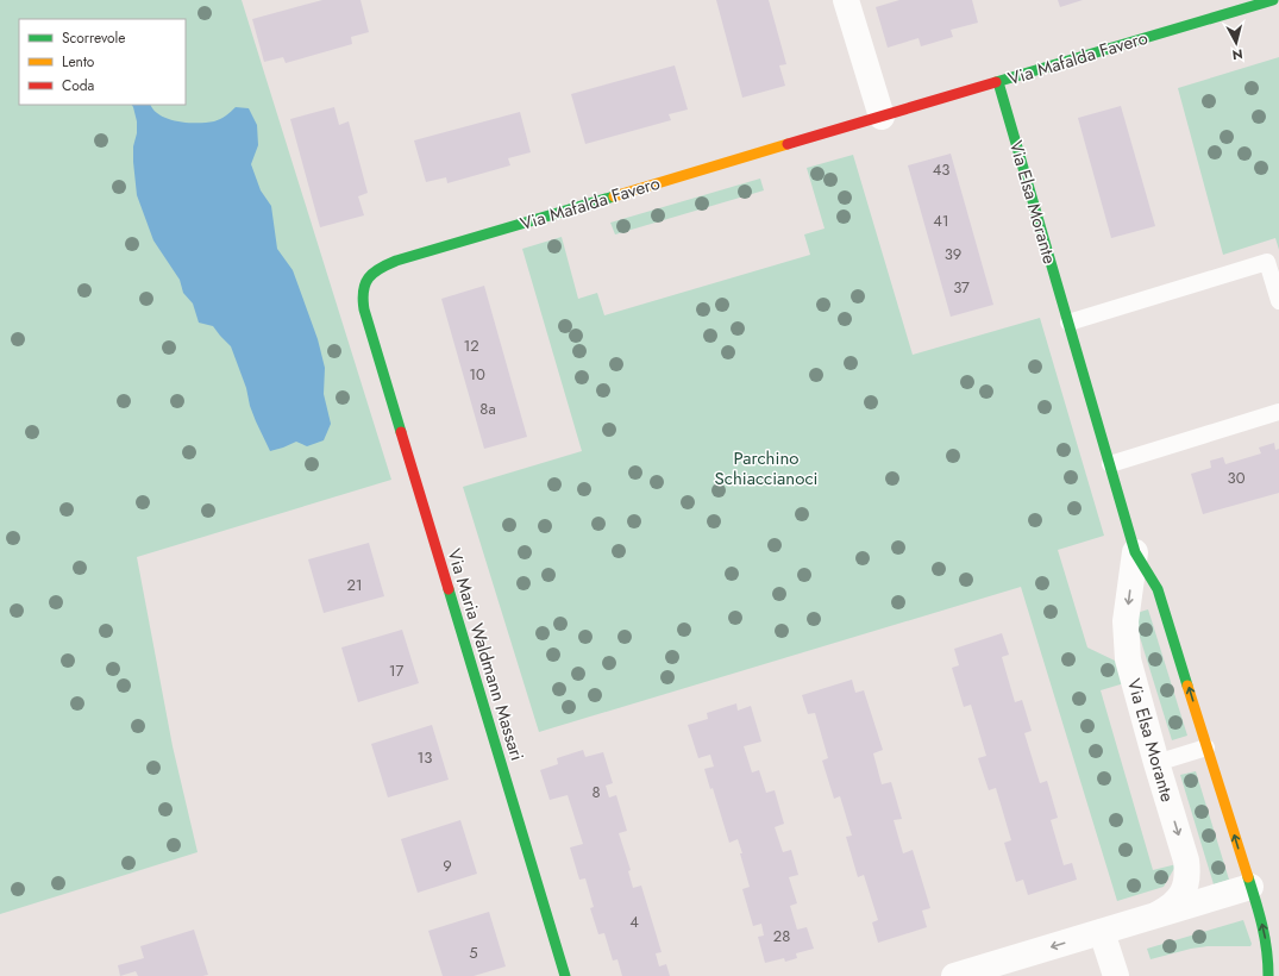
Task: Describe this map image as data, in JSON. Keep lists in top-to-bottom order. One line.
{"streets":{"street":["Via Mafalda Favero","Via Elsa Morante","Via Maria Waldmann Massari"]},"crossings":[["Via Mafalda Favero","Via Elsa Morante"],["Via Mafalda Favero","Via Maria Waldmann Massari"]],"parks":["Parchino Schiaccianoci"],"house_numbers":["43","41","39","37","12","10","8a","30","21","17","13","8","9","4","28","5"],"legend":["Scorrevole","Lento","Coda"],"north":"bottom"}
